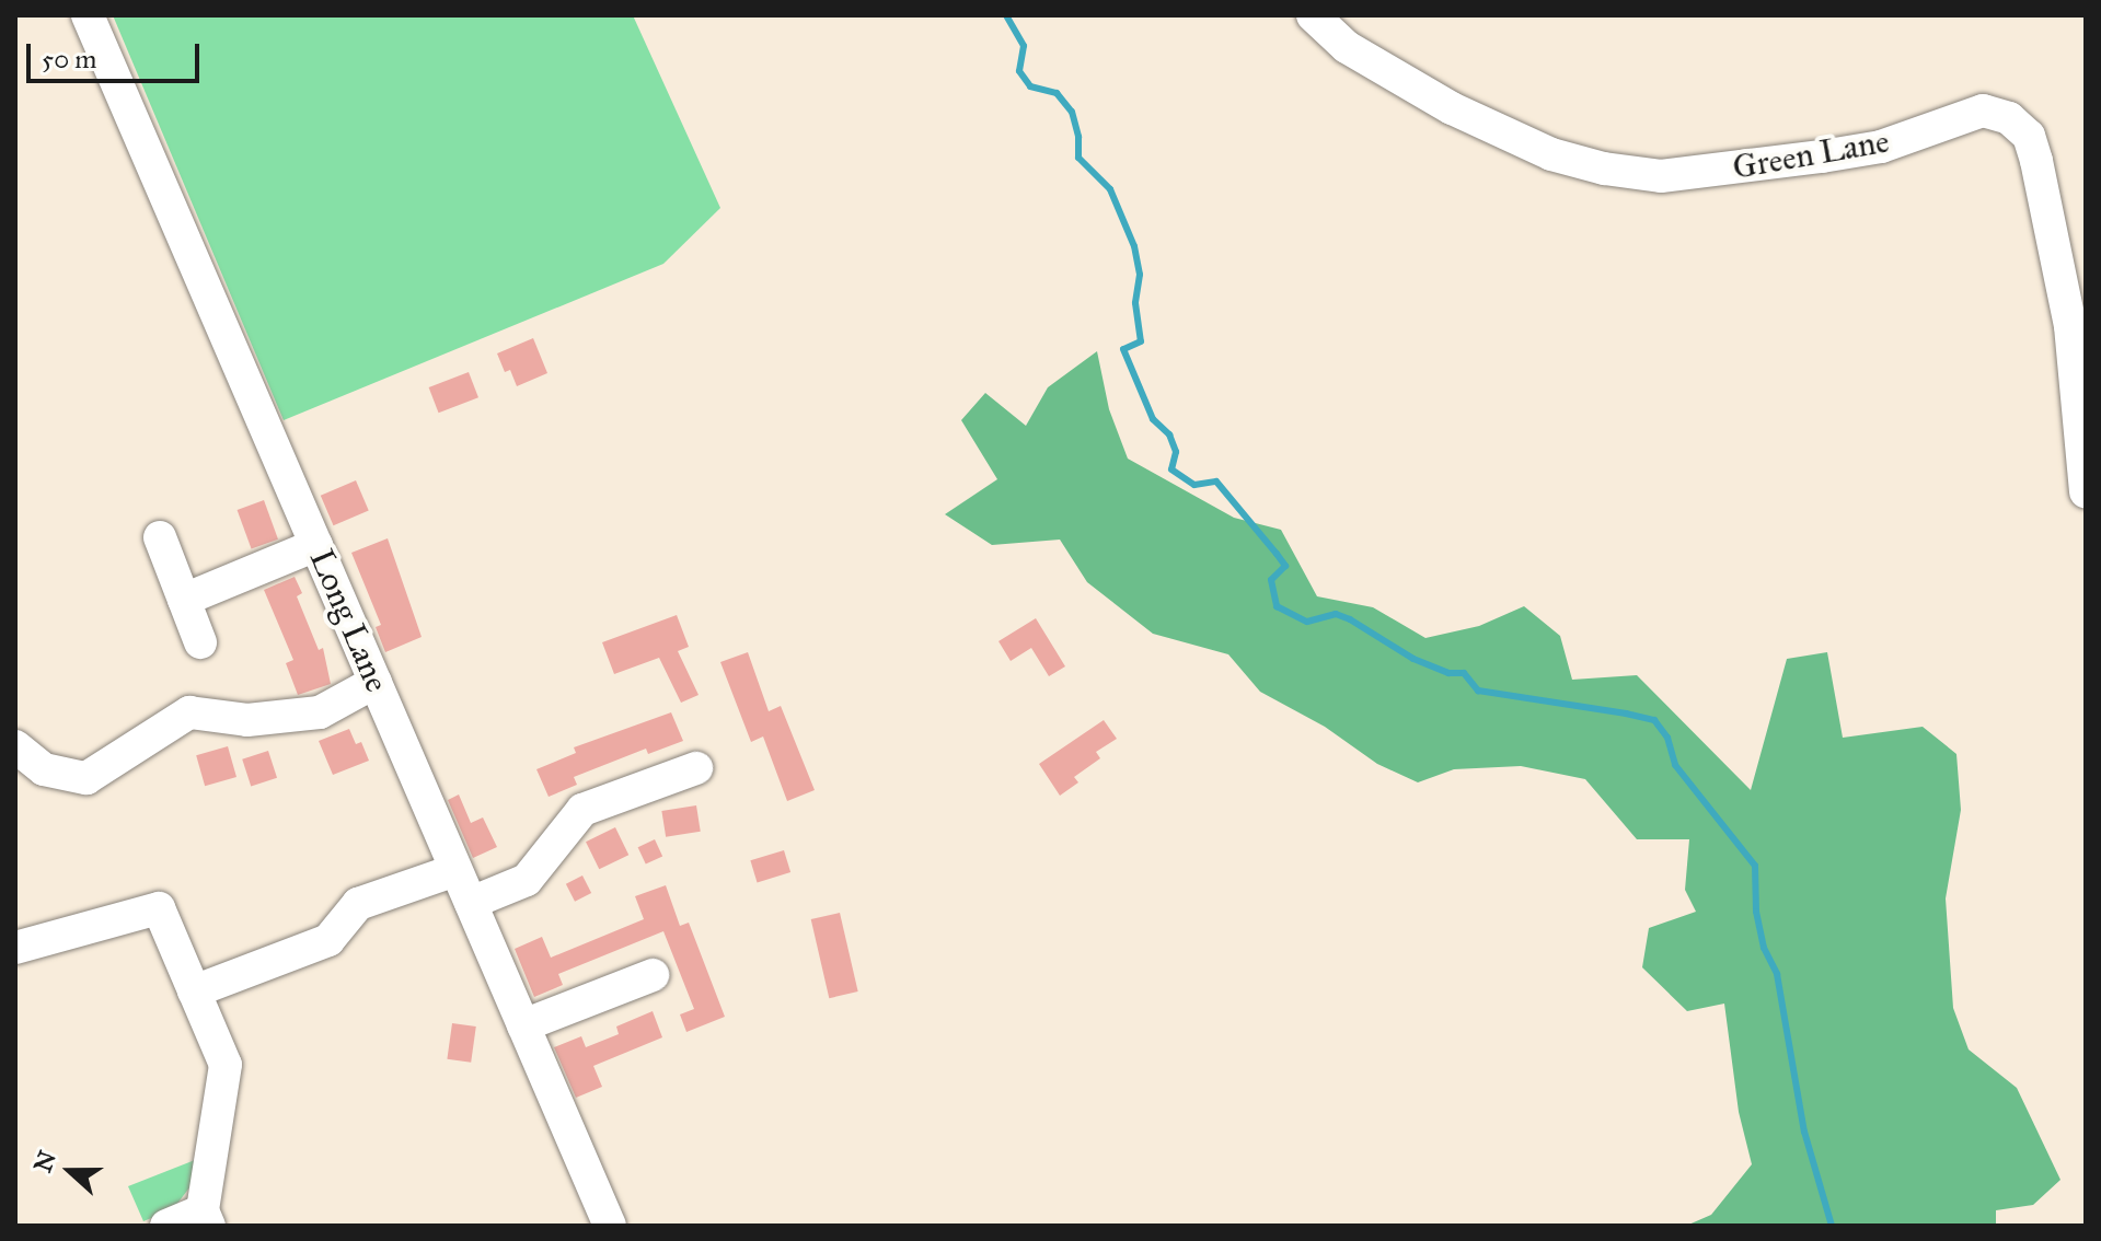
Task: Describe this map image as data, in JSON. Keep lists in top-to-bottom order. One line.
{"streets":{"street":["Green Lane","Long Lane"]},"scale_bar":"50 m","north":"left"}
